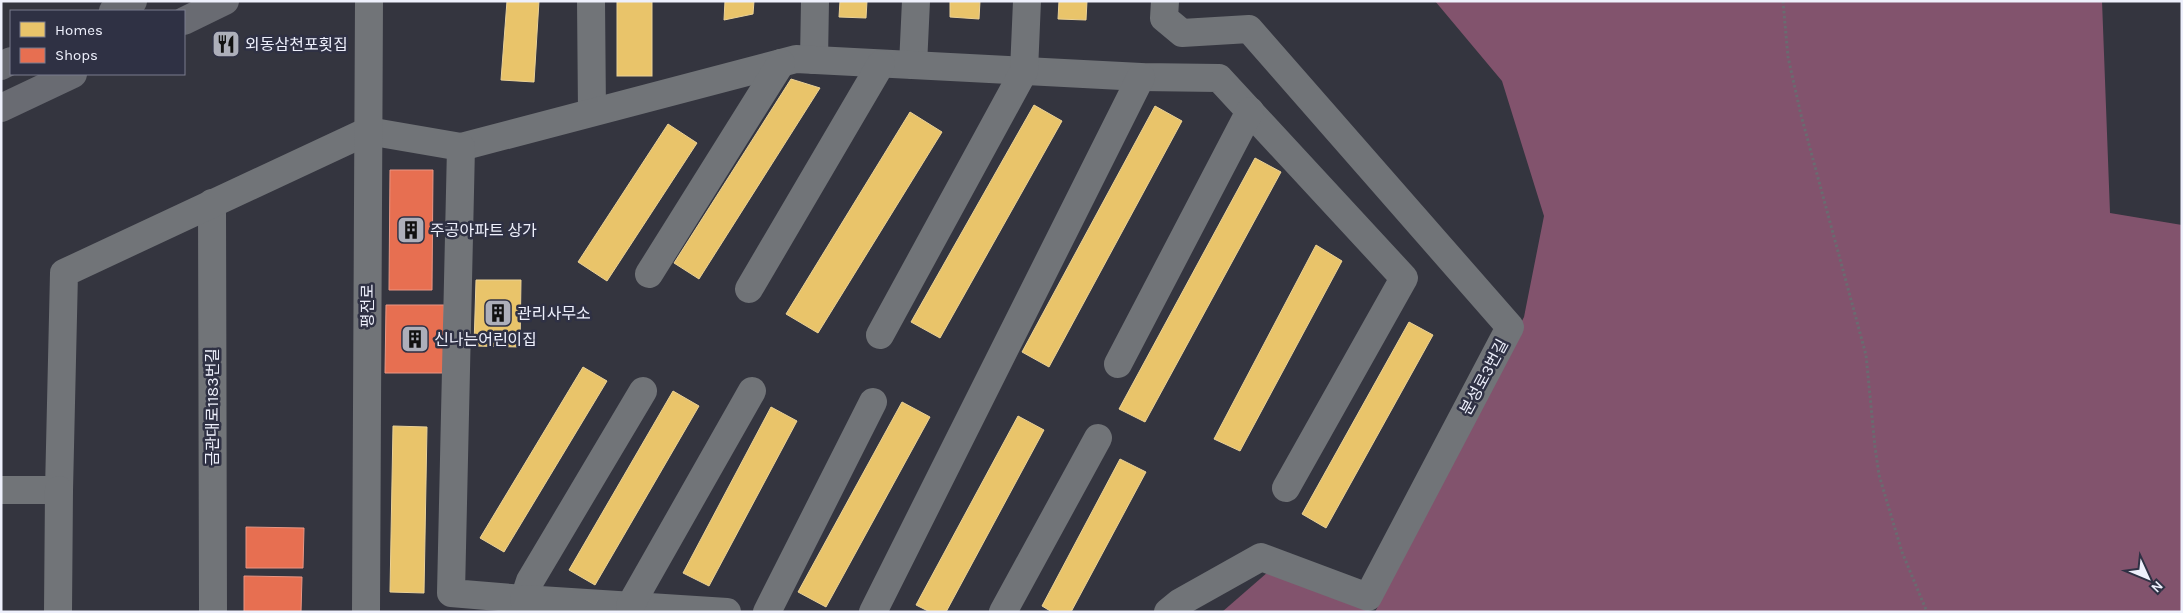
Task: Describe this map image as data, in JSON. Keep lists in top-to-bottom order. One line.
{"streets":{"street":["평전로","분성로3번길","금관대로1183번길"]},"places":{"restaurant":["외동삼천포횟집"],"building":["주공아파트 상가","관리사무소","신나는어린이집"]},"legend":["Homes","Shops"],"north":"bottom right"}
